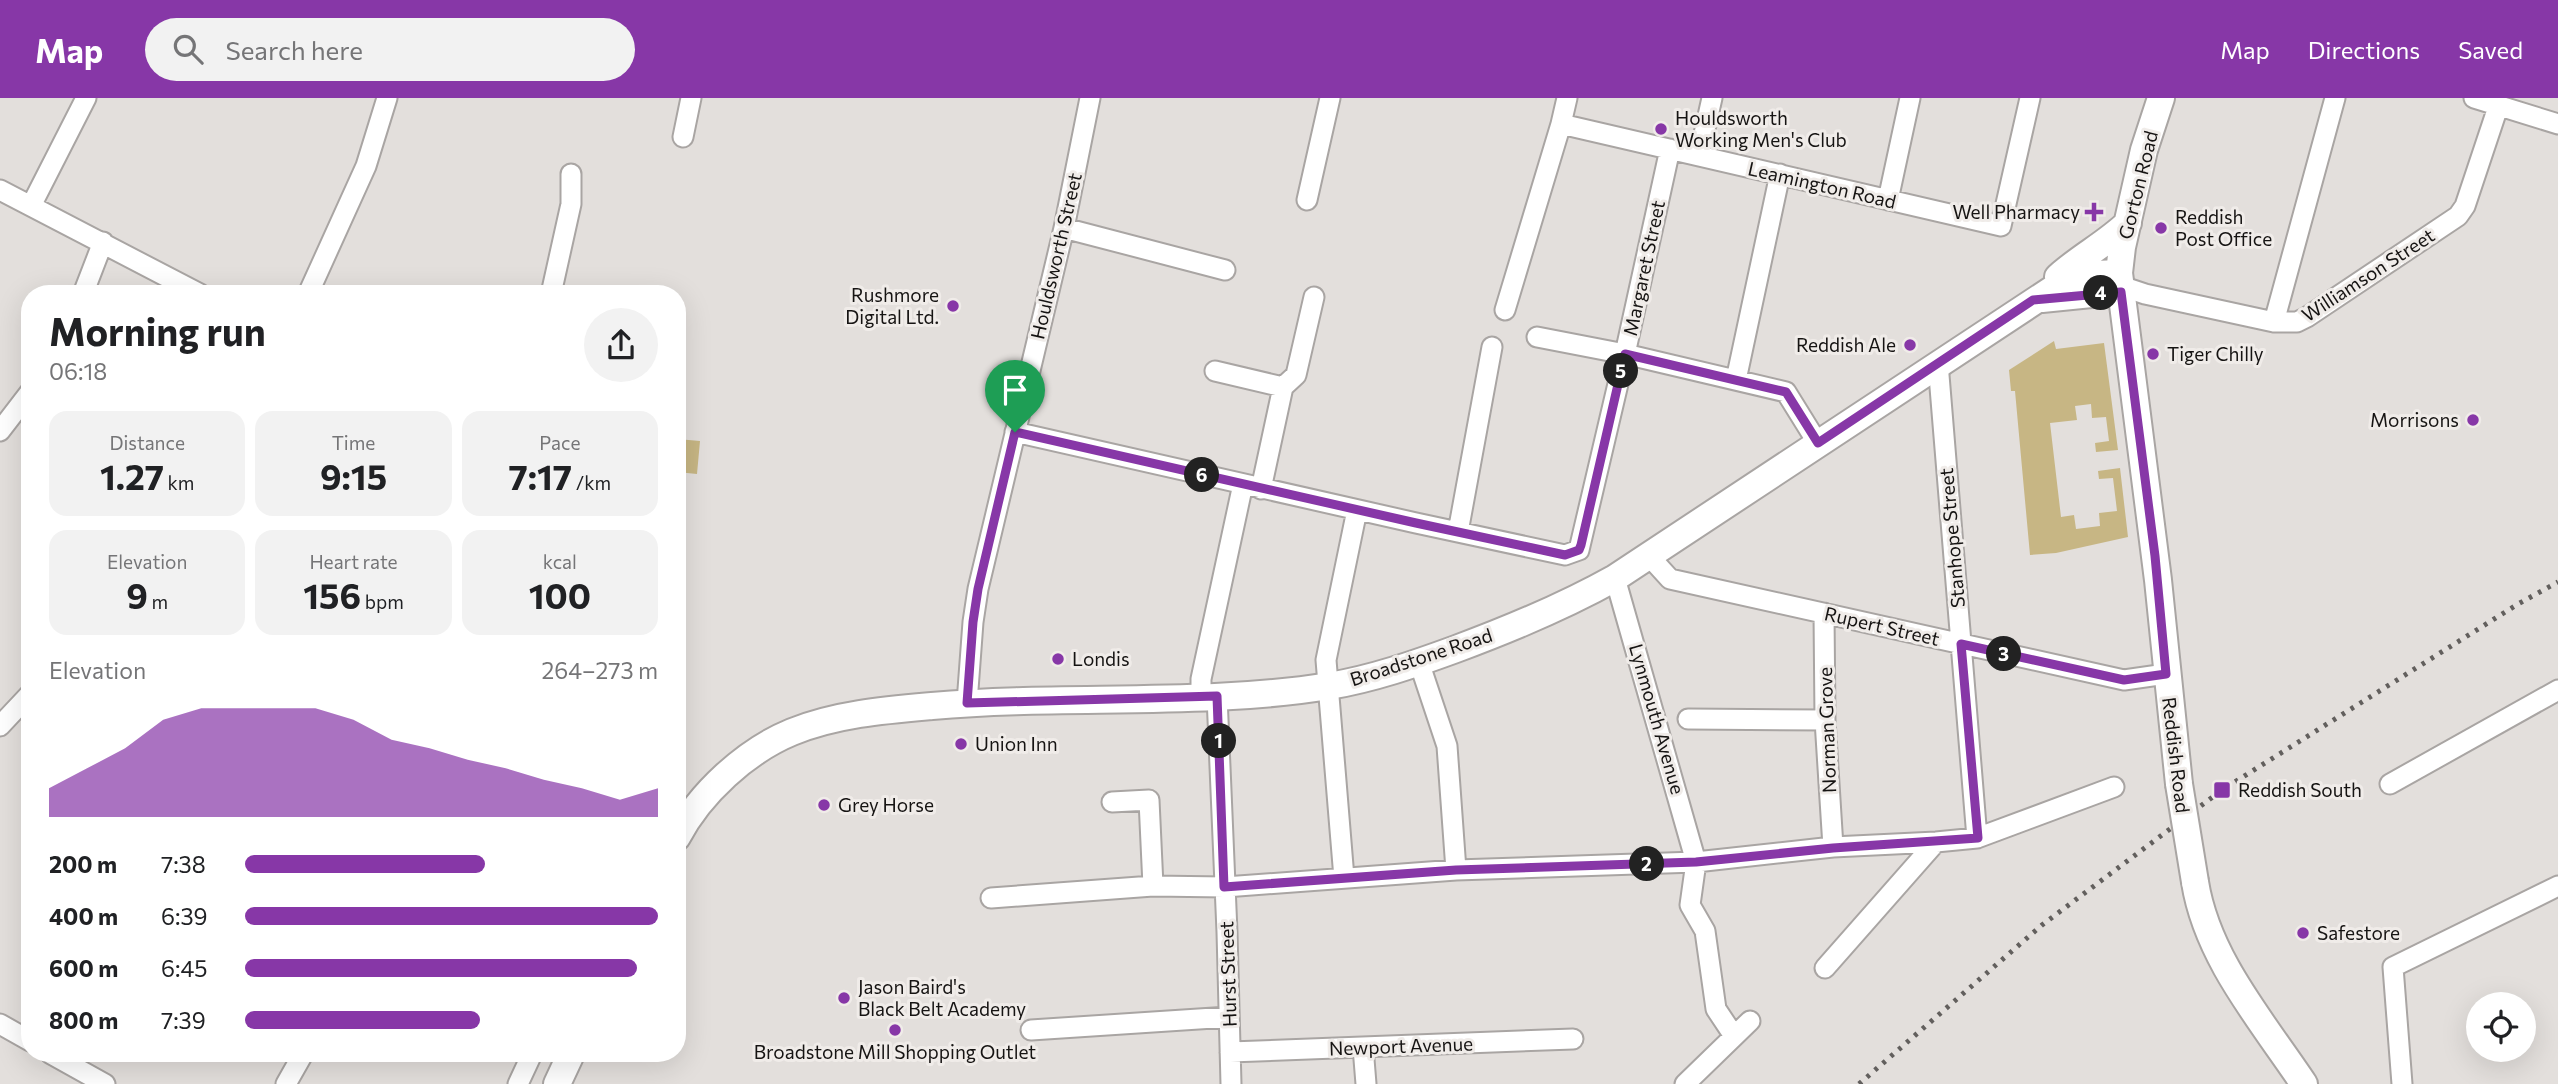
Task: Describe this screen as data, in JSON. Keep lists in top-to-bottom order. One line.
{"streets":{"main road":["Gorton Road","Broadstone Road","Reddish Road"],"street":["Leamington Road","Houldsworth Street","Margaret Street","Williamson Street","Stanhope Street","Rupert Street","Lynmouth Avenue","Norman Grove","Hurst Street","Newport Avenue"]},"crossings":[["Leamington Road","Margaret Street"],["Gorton Road","Williamson Street"],["Gorton Road","Broadstone Road"],["Gorton Road","Reddish Road"],["Houldsworth Street","Broadstone Road"],["Williamson Street","Broadstone Road"],["Williamson Street","Reddish Road"],["Stanhope Street","Rupert Street"],["Stanhope Street","Broadstone Road"],["Rupert Street","Broadstone Road"],["Rupert Street","Norman Grove"],["Rupert Street","Reddish Road"],["Broadstone Road","Lynmouth Avenue"],["Broadstone Road","Reddish Road"],["Broadstone Road","Hurst Street"],["Hurst Street","Newport Avenue"]],"places":{"other":["Houldsworth Working Men's Club","Reddish Post Office","Rushmore Digital Ltd.","Reddish Ale","Tiger Chilly","Morrisons","Londis","Union Inn","Grey Horse","Safestore","Jason Baird's Black Belt Academy","Broadstone Mill Shopping Outlet"],"health":["Well Pharmacy"],"transit":["Reddish South"]},"page":{"header":"Map","search":"Search here","nav":["Map","Directions","Saved"],"pins":["4","5","6","3","1","2"],"heading":["Morning run","06:18"],"stats":[["Distance","1.27 km"],["Time","9:15"],["Pace","7:17 /km"],["Elevation","9 m"],["Heart rate","156 bpm"],["kcal","100"]],"chart":["Elevation","264–273 m"],"list":[{"name":"200 m","note":"7:38"},{"name":"400 m","note":"6:39"},{"name":"600 m","note":"6:45"},{"name":"800 m","note":"7:39"}]}}
